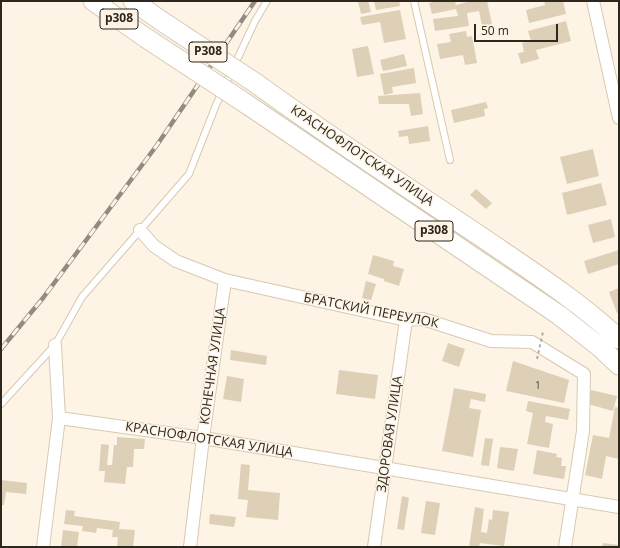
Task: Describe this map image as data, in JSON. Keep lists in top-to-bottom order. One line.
{"streets":{"main road":["p308","P308","КРАСНОФЛОТСКАЯ УЛИЦА"],"street":["БРАТСКИЙ ПЕРЕУЛОК","КОНЕЧНАЯ УЛИЦА","ЗДОРОВАЯ УЛИЦА"]},"crossings":[["КРАСНОФЛОТСКАЯ УЛИЦА","БРАТСКИЙ ПЕРЕУЛОК"],["КРАСНОФЛОТСКАЯ УЛИЦА","КОНЕЧНАЯ УЛИЦА"],["КРАСНОФЛОТСКАЯ УЛИЦА","ЗДОРОВАЯ УЛИЦА"],["БРАТСКИЙ ПЕРЕУЛОК","КОНЕЧНАЯ УЛИЦА"],["БРАТСКИЙ ПЕРЕУЛОК","ЗДОРОВАЯ УЛИЦА"]],"house_numbers":["1"],"scale_bar":"50 m"}
